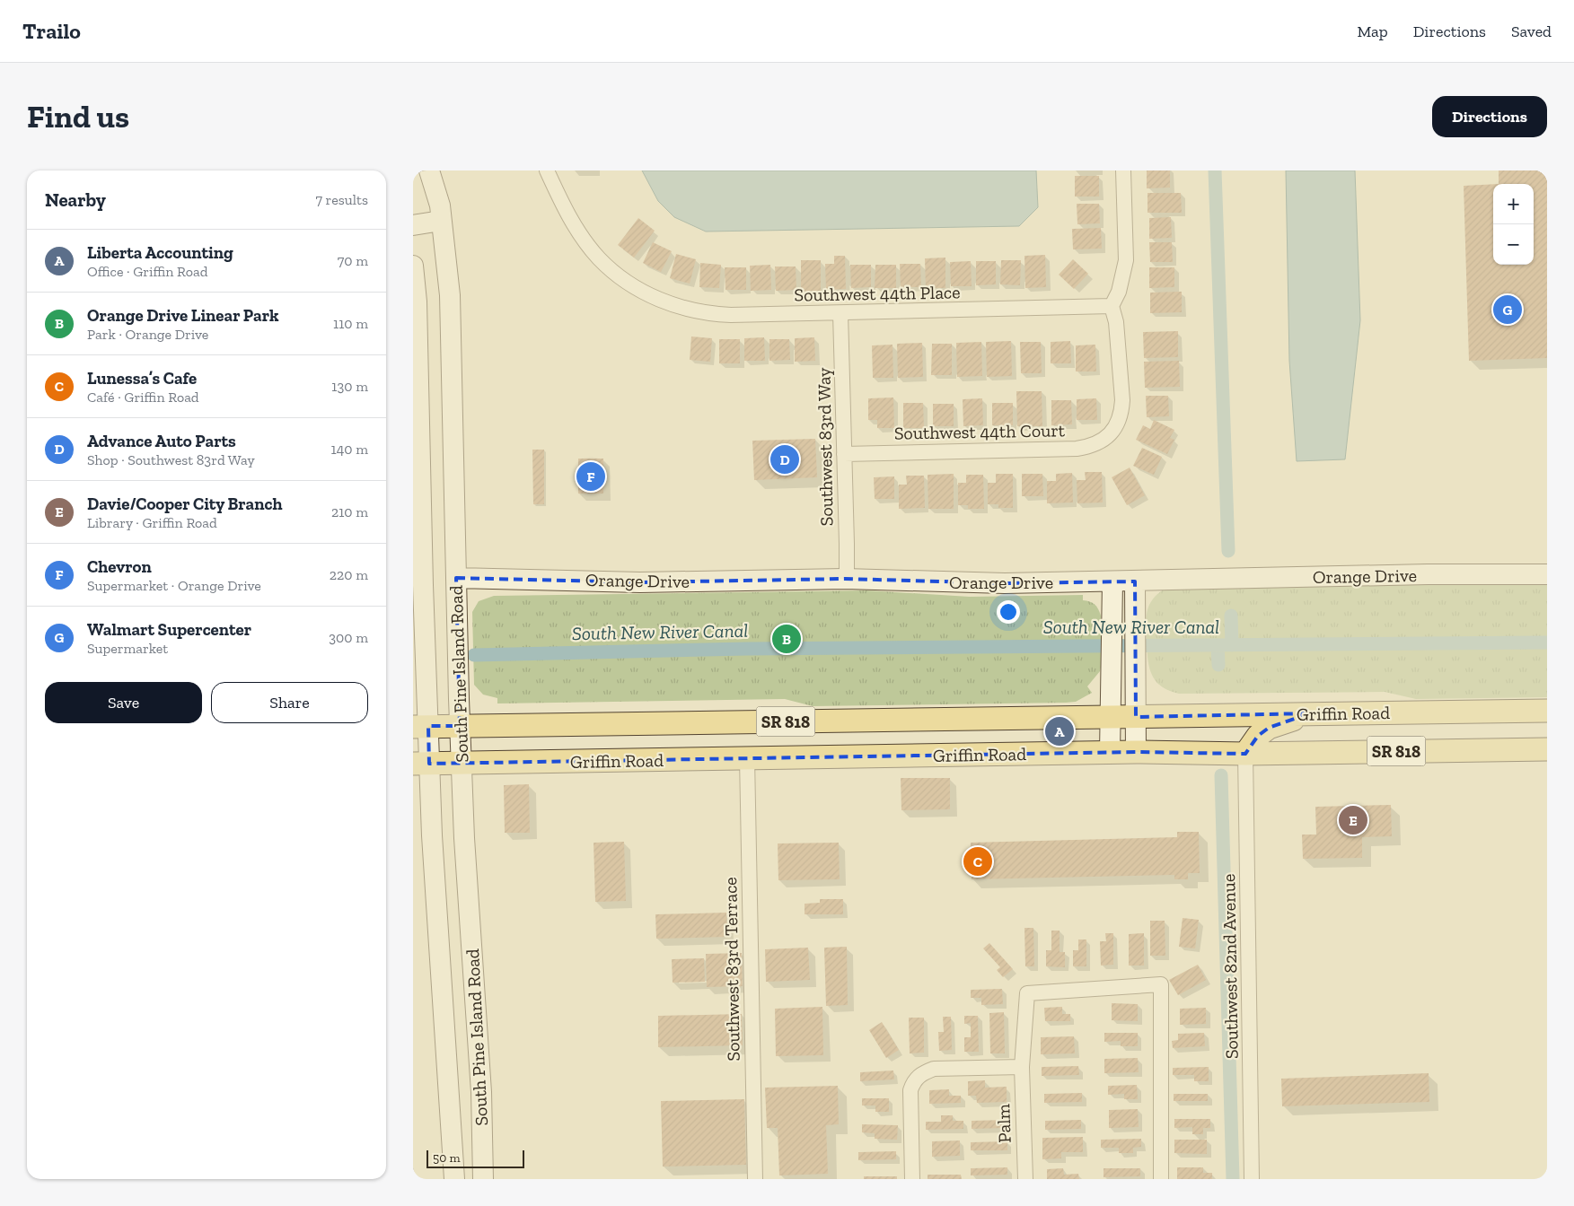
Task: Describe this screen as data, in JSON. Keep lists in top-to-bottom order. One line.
{"streets":{"main road":["Orange Drive","South Pine Island Road","Griffin Road","SR 818"],"street":["Southwest 44th Place","Southwest 44th Court","Southwest 83rd Way","Southwest 82nd Avenue","Southwest 83rd Terrace","Palm"]},"crossings":[["Southwest 44th Place","Southwest 44th Court"],["Southwest 44th Place","Southwest 83rd Way"],["Southwest 44th Court","Southwest 83rd Way"],["Southwest 83rd Way","Orange Drive"],["Orange Drive","South Pine Island Road"],["South Pine Island Road","Griffin Road"],["Griffin Road","Southwest 82nd Avenue"],["Griffin Road","Southwest 83rd Terrace"]],"water":["South New River Canal"],"scale_bar":"50 m","page":{"header":"Trailo","nav":["Map","Directions","Saved"],"buttons":["Directions",["Save","Share"]],"title":"Find us","heading":["Nearby","7 results"],"map_buttons":["+","−"],"list":[{"mark":"A","name":"Liberta Accounting","note":"Office · Griffin Road","value":"70 m"},{"mark":"B","name":"Orange Drive Linear Park","note":"Park · Orange Drive","value":"110 m"},{"mark":"C","name":"Lunessa’s Cafe","note":"Café · Griffin Road","value":"130 m"},{"mark":"D","name":"Advance Auto Parts","note":"Shop · Southwest 83rd Way","value":"140 m"},{"mark":"E","name":"Davie/Cooper City Branch","note":"Library · Griffin Road","value":"210 m"},{"mark":"F","name":"Chevron","note":"Supermarket · Orange Drive","value":"220 m"},{"mark":"G","name":"Walmart Supercenter","note":"Supermarket","value":"300 m"}],"pins":["G","D","F","B","A","E","C"],"scale":"50 m"}}
